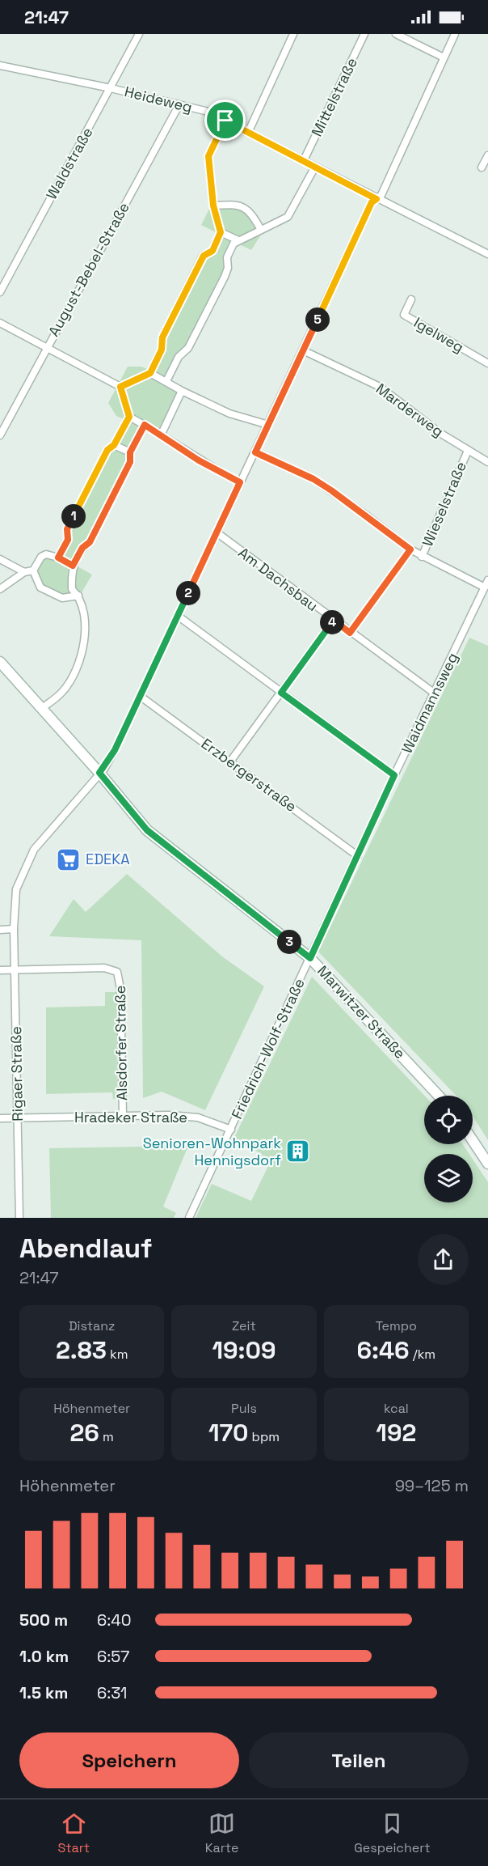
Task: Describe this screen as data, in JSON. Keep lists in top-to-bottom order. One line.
{"streets":{"main road":["Marwitzer Straße"],"street":["Mittelstraße","Heideweg","Waldstraße","August-Bebel-Straße","Igelweg","Marderweg","Wieselstraße","Am Dachsbau","Waidmannsweg","Erzbergerstraße","Alsdorfer Straße","Friedrich-Wolf-Straße","Rigaer Straße","Hradeker Straße"]},"crossings":[["Mittelstraße","Heideweg"],["Heideweg","Waldstraße"],["Heideweg","August-Bebel-Straße"],["Heideweg","Rigaer Straße"],["Marderweg","Wieselstraße"],["Marderweg","Rigaer Straße"],["Am Dachsbau","Waidmannsweg"],["Am Dachsbau","Rigaer Straße"],["Waidmannsweg","Erzbergerstraße"],["Waidmannsweg","Marwitzer Straße"],["Waidmannsweg","Friedrich-Wolf-Straße"],["Erzbergerstraße","Rigaer Straße"],["Marwitzer Straße","Friedrich-Wolf-Straße"],["Marwitzer Straße","Rigaer Straße"],["Alsdorfer Straße","Rigaer Straße"],["Alsdorfer Straße","Hradeker Straße"],["Friedrich-Wolf-Straße","Hradeker Straße"],["Rigaer Straße","Hradeker Straße"]],"places":{"supermarket":["EDEKA"],"building":["Senioren-Wohnpark Hennigsdorf"]},"page":{"status":"21:47","pins":["5","1","2","4","3"],"heading":["Abendlauf","21:47"],"stats":[["Distanz","2.83 km"],["Zeit","19:09"],["Tempo","6:46 /km"],["Höhenmeter","26 m"],["Puls","170 bpm"],["kcal","192"]],"chart":["Höhenmeter","99–125 m"],"list":[{"name":"500 m","note":"6:40"},{"name":"1.0 km","note":"6:57"},{"name":"1.5 km","note":"6:31"}],"buttons":["Speichern","Teilen"],"tabs":["Start","Karte","Gespeichert"]}}
